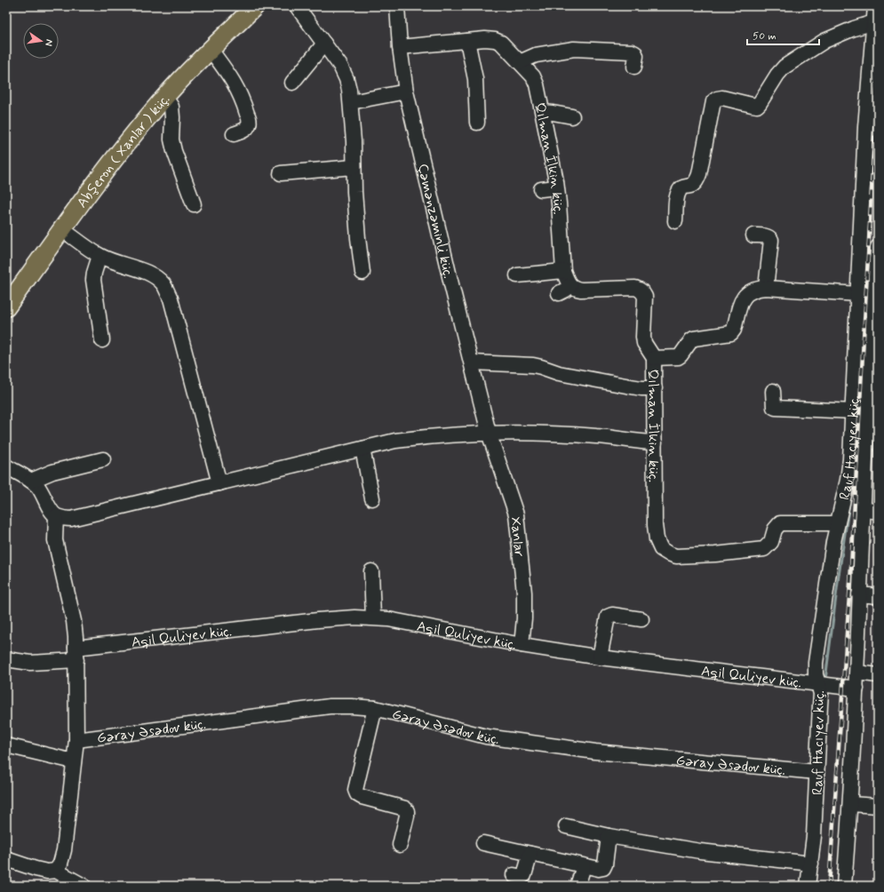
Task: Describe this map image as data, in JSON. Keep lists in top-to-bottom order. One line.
{"streets":{"main road":["Abşeron ( Xanlar ) küç."],"street":["Qılman İlkin küç.","Çəmənzəminli küç.","Rauf Hacıyev küç.","Xanlar","Aqil Quliyev küç.","Gəray Əsədov küç."]},"crossings":[["Qılman İlkin küç.","Çəmənzəminli küç."],["Qılman İlkin küç.","Rauf Hacıyev küç."],["Çəmənzəminli küç.","Xanlar"],["Rauf Hacıyev küç.","Aqil Quliyev küç."],["Rauf Hacıyev küç.","Gəray Əsədov küç."],["Xanlar","Aqil Quliyev küç."]],"scale_bar":"50 m","north":"right"}
